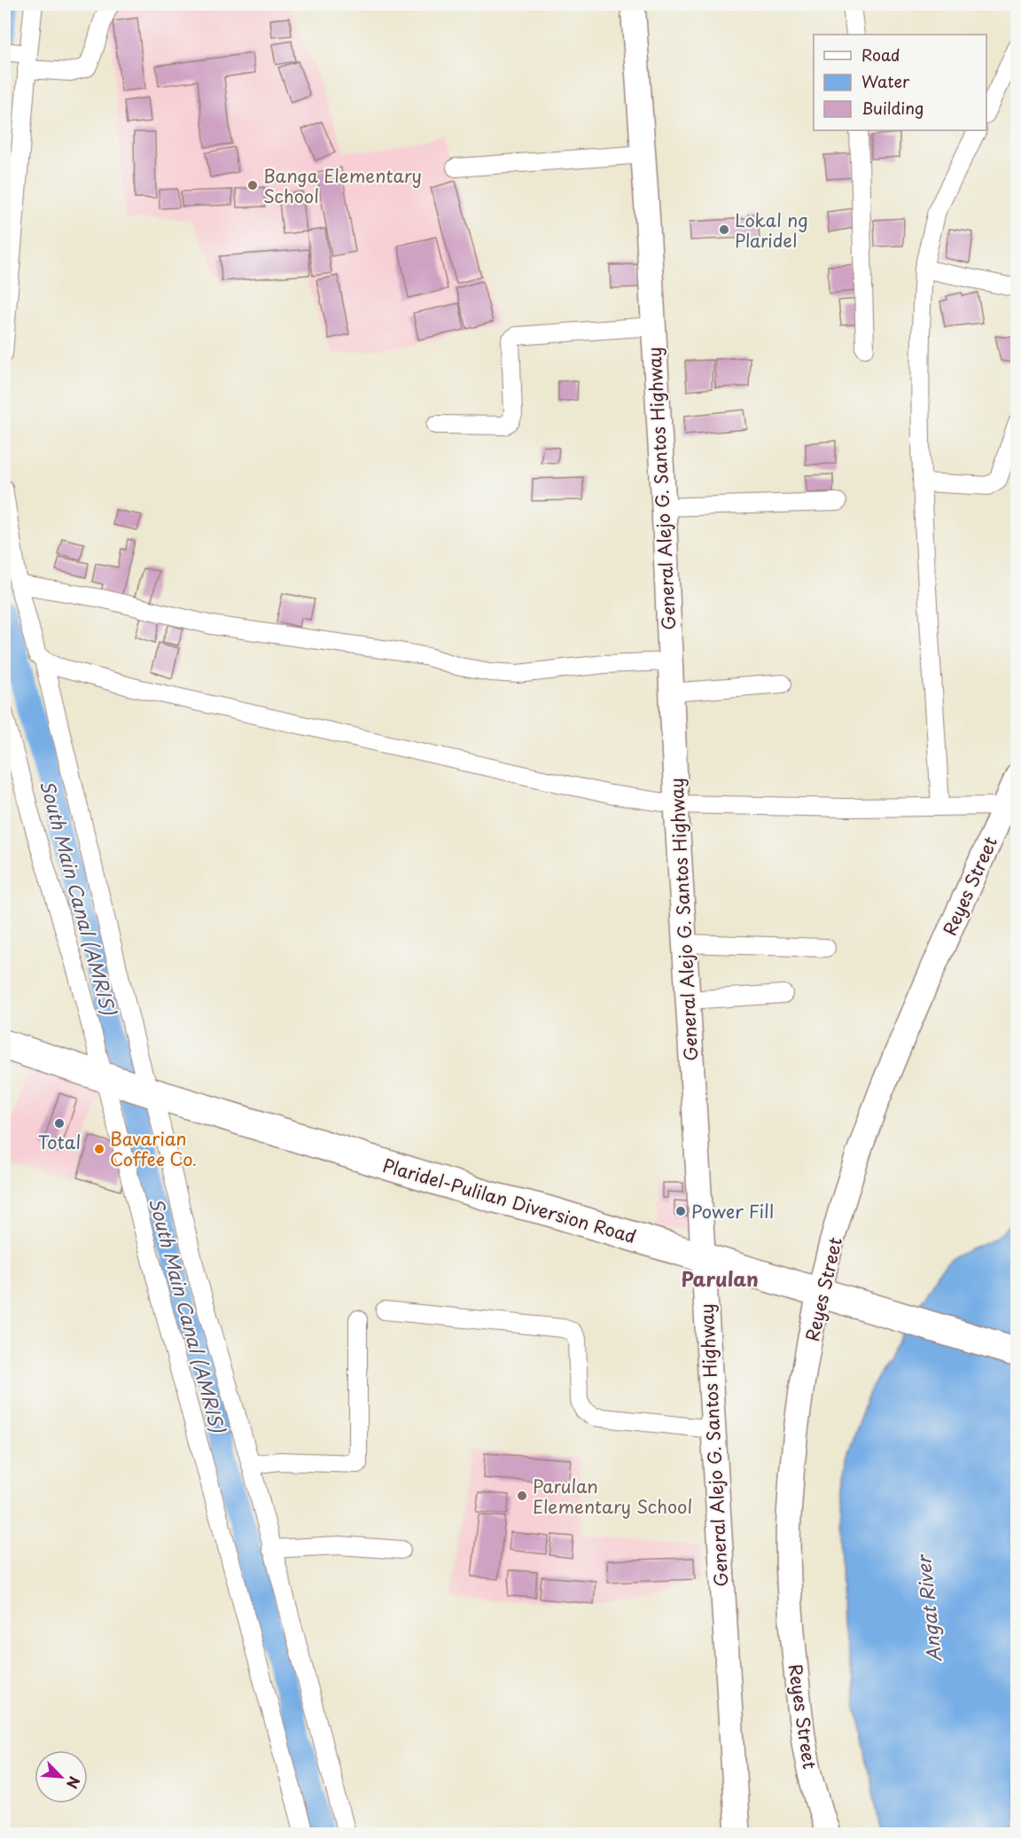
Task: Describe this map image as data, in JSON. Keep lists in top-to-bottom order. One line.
{"streets":{"highway":["Plaridel-Pulilan Diversion Road"],"main road":["General Alejo G. Santos Highway","Reyes Street"]},"crossings":[["General Alejo G. Santos Highway","Plaridel-Pulilan Diversion Road"],["Reyes Street","Plaridel-Pulilan Diversion Road"]],"districts":["Parulan"],"water":["South Main Canal (AMRIS)","Angat River"],"places":["Banga Elementary School","Lokal ng Plaridel","Total","Bavarian Coffee Co.","Power Fill","Parulan Elementary School"],"legend":["Road","Water","Building"],"north":"bottom right"}
